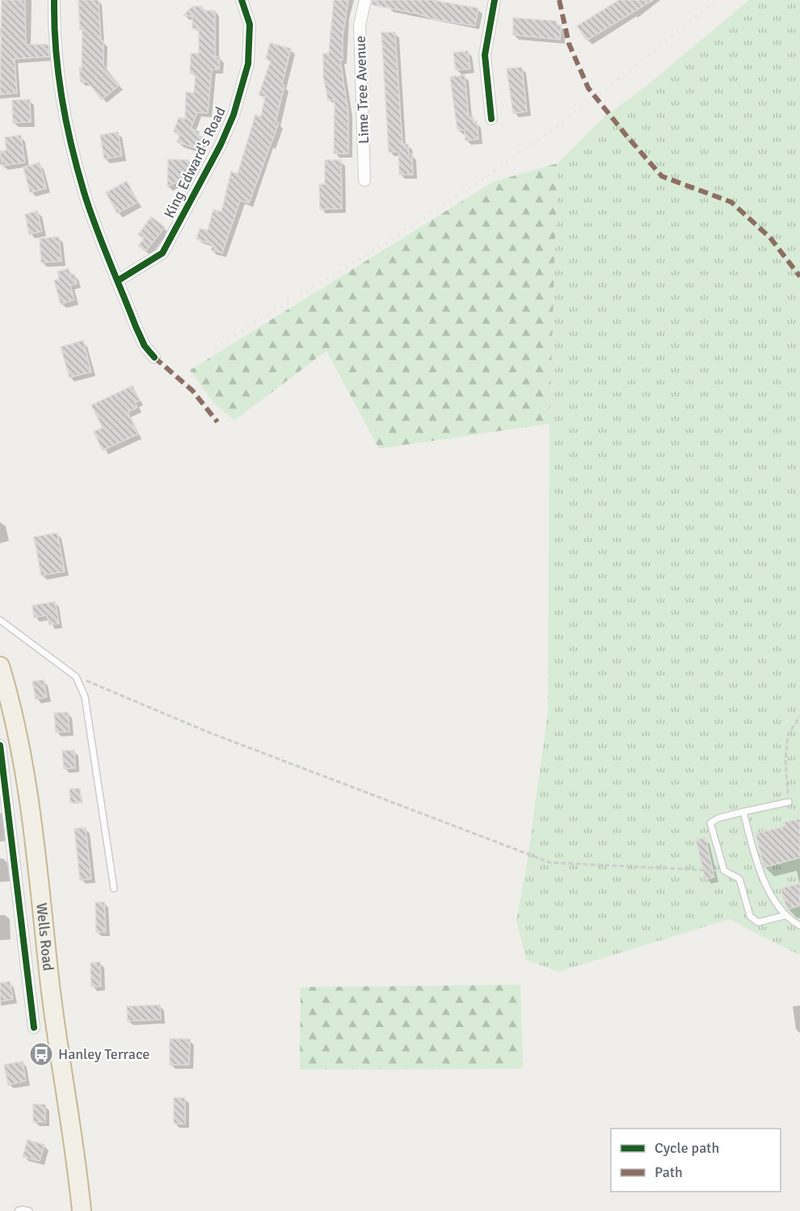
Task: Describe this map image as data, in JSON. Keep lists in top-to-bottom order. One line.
{"streets":{"highway":["Wells Road"],"street":["Lime Tree Avenue","King Edward's Road"]},"places":{"bus stop":["Hanley Terrace"]},"legend":["Cycle path","Path"]}
